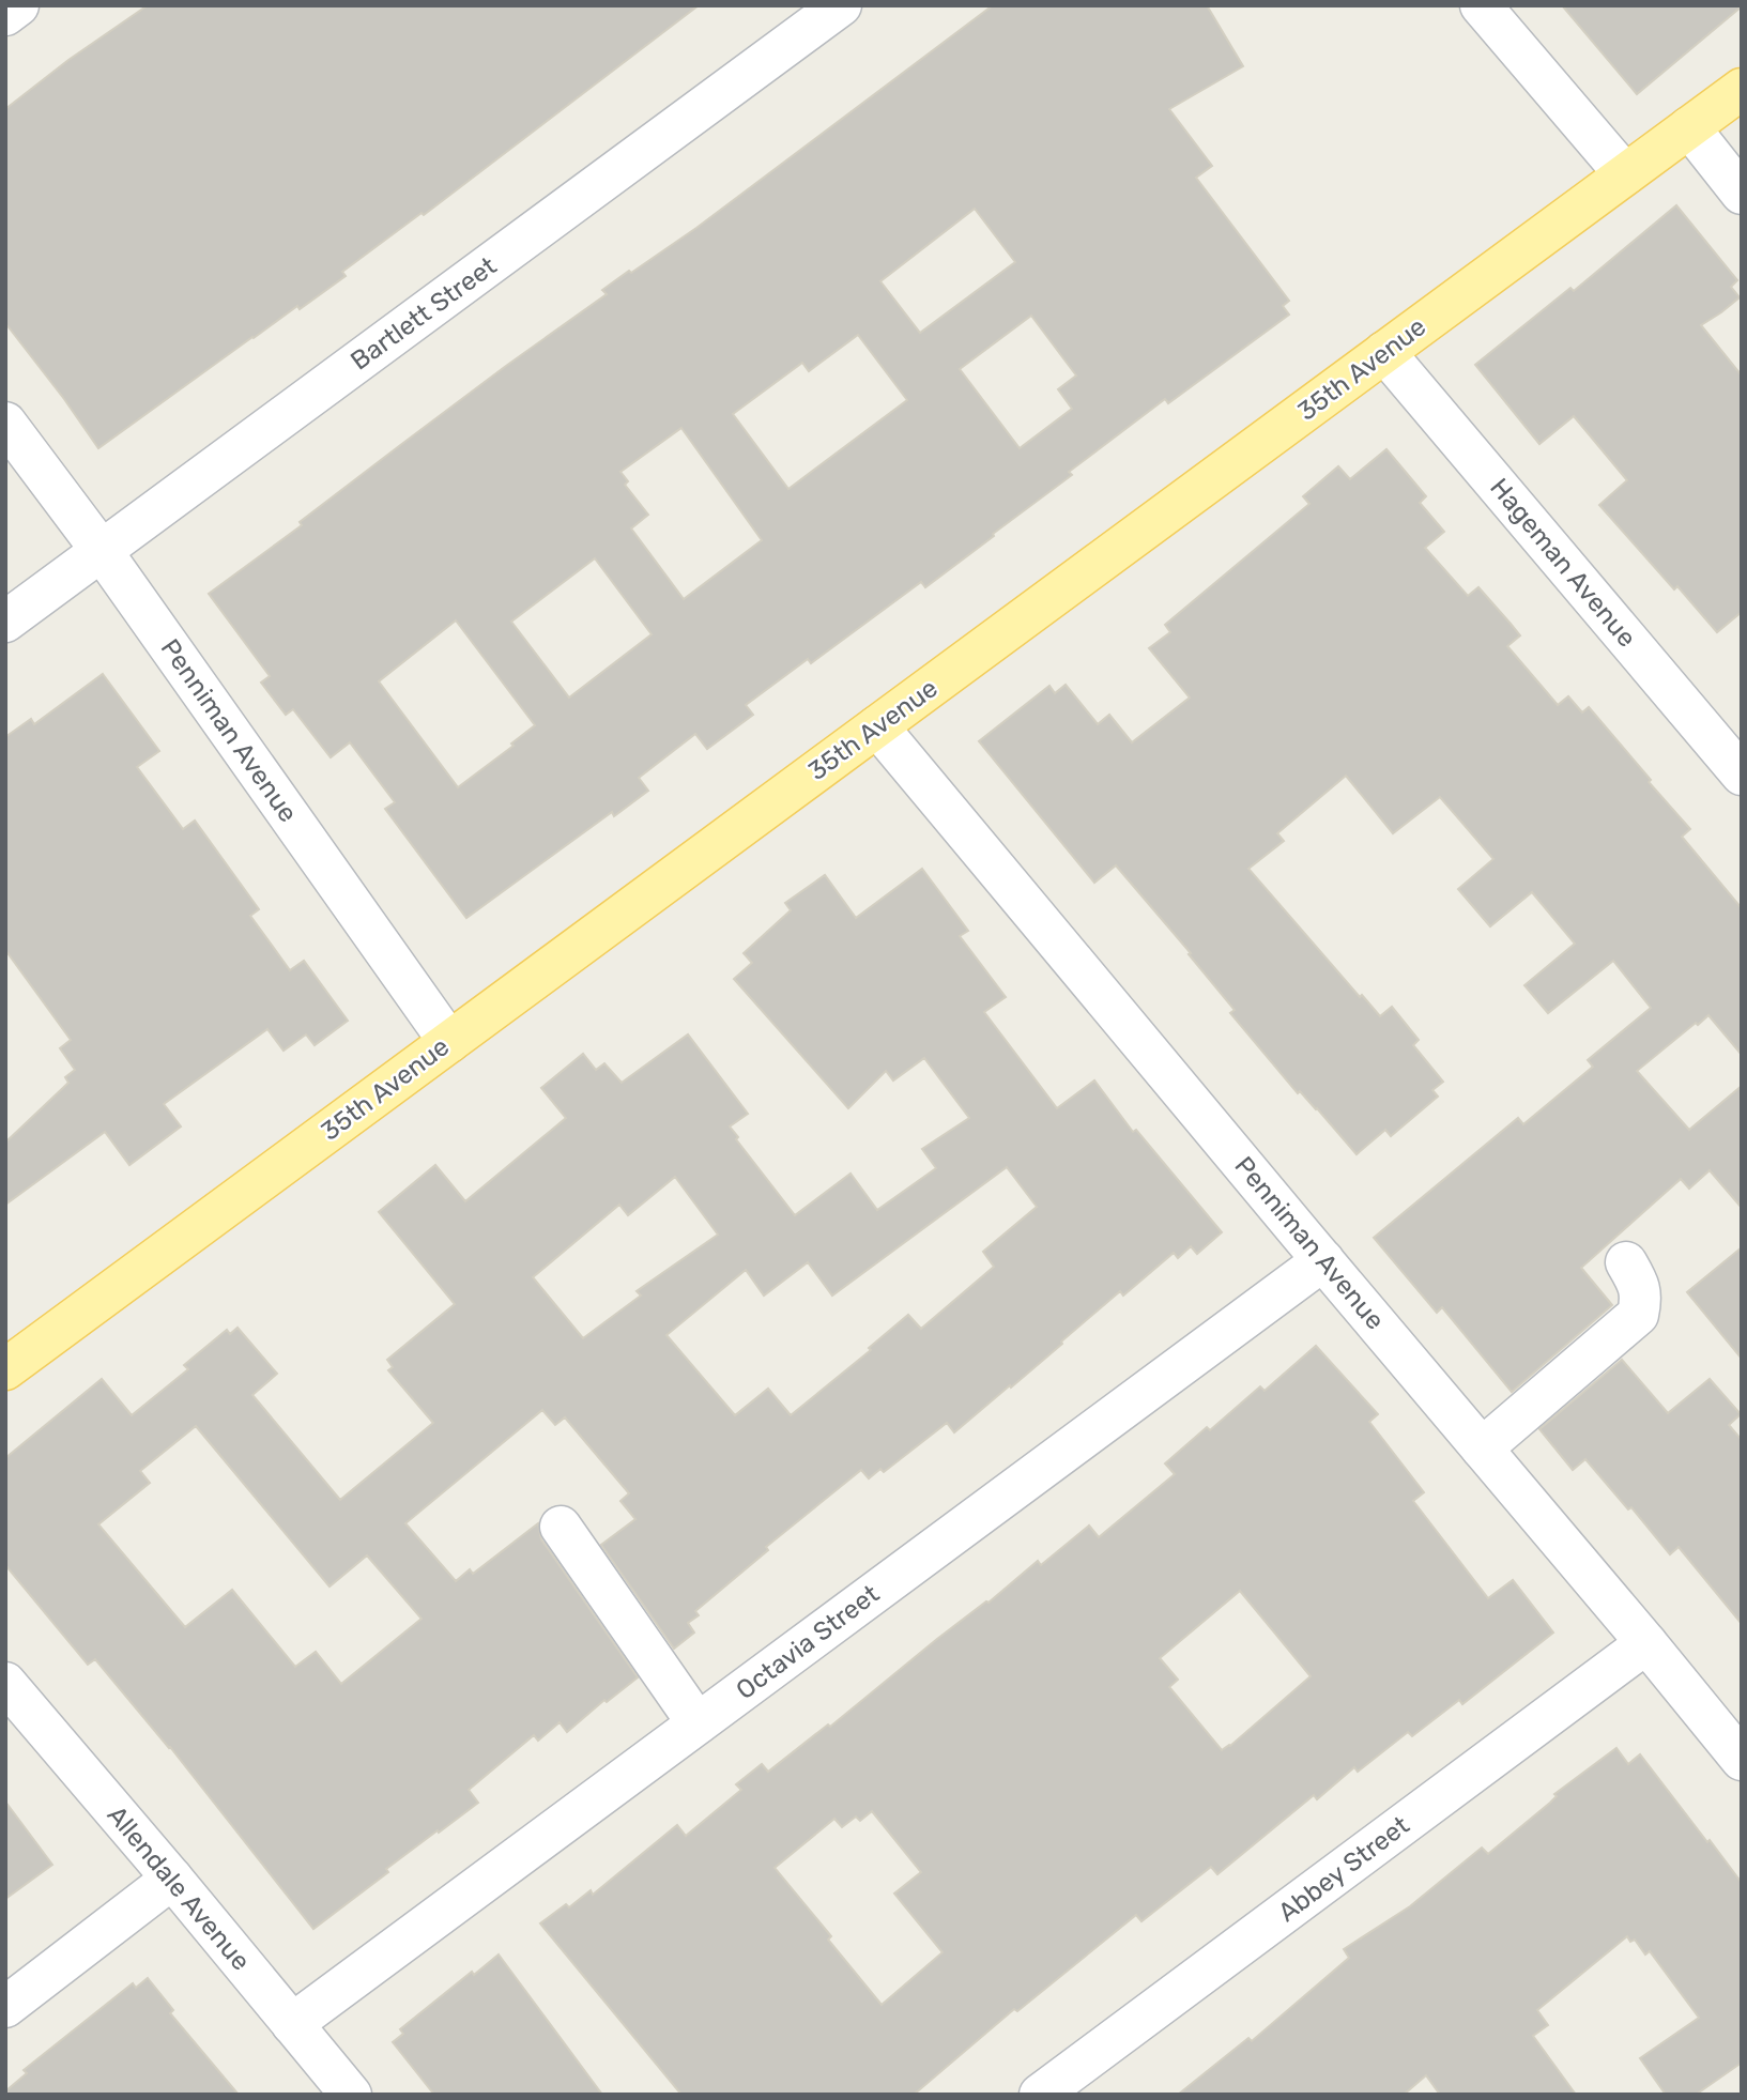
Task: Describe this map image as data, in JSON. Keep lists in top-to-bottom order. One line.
{"streets":{"main road":["35th Avenue"],"street":["Bartlett Street","Hageman Avenue","Penniman Avenue","Octavia Street","Abbey Street","Allendale Avenue"]},"crossings":[["Bartlett Street","Penniman Avenue"],["35th Avenue","Hageman Avenue"],["35th Avenue","Penniman Avenue"],["Penniman Avenue","Octavia Street"],["Penniman Avenue","Abbey Street"],["Octavia Street","Allendale Avenue"]]}
